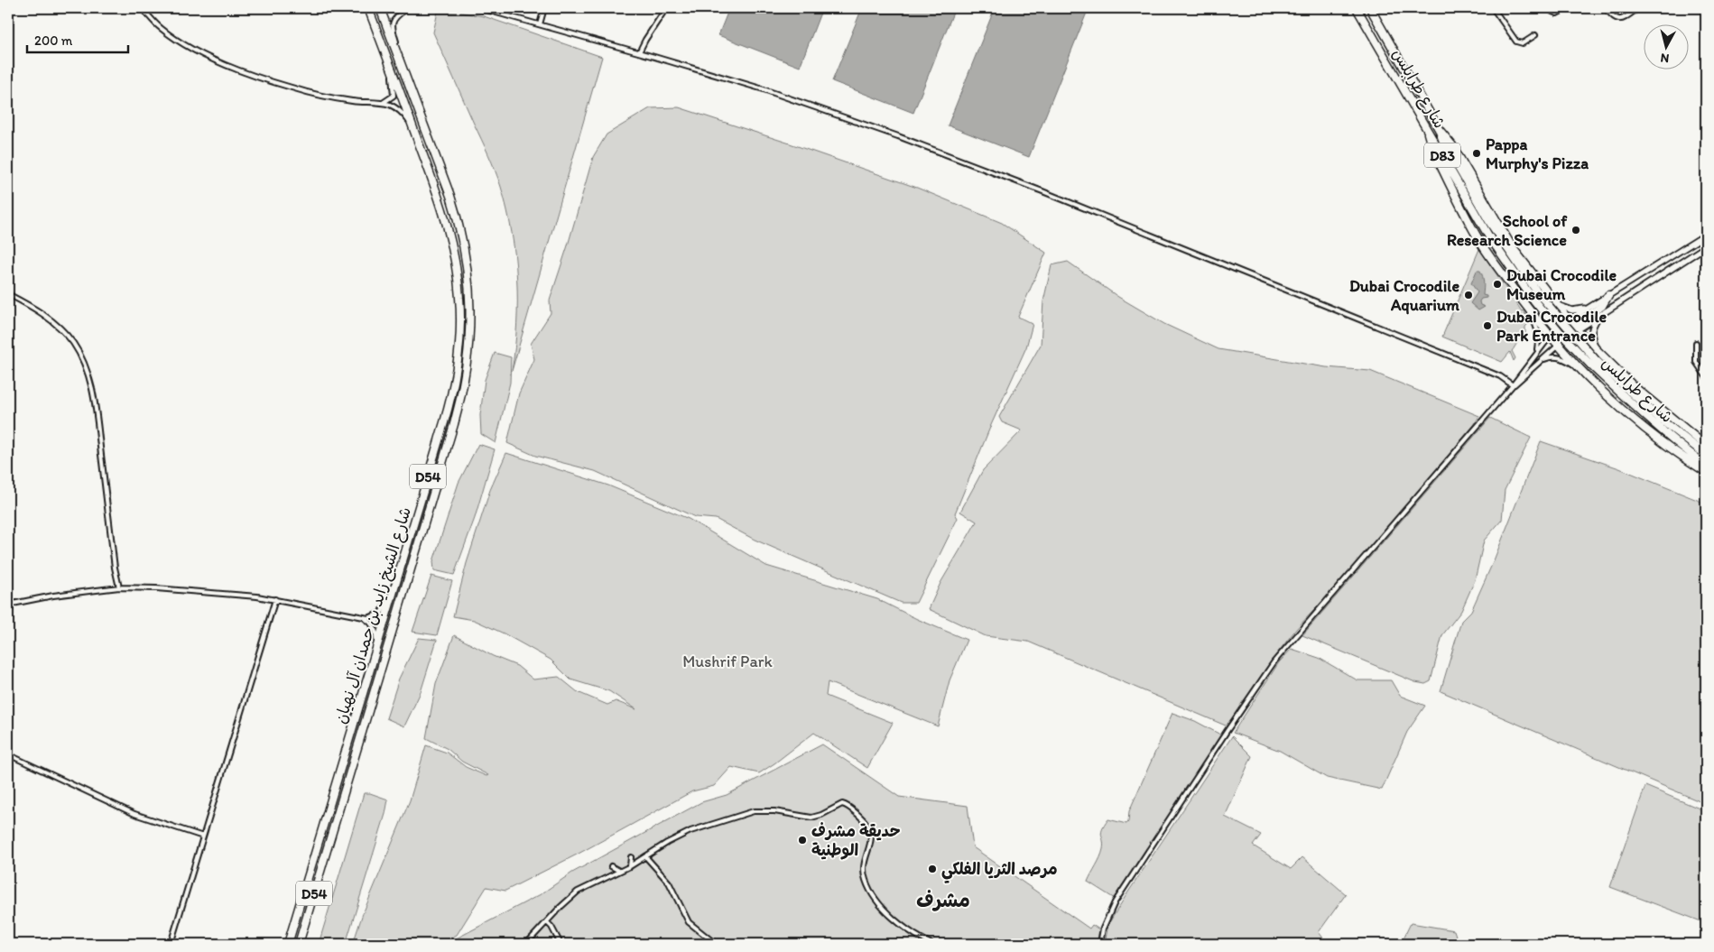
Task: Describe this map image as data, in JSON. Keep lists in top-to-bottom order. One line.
{"streets":{"highway":["شارع طرابلس","D83","D54","شارع الشيخ زايد بن حمدان آل نهيان"]},"districts":["مشرف"],"parks":["Mushrif Park"],"places":["Pappa Murphy's Pizza","School of Research Science","Dubai Crocodile Museum","Dubai Crocodile Aquarium","Dubai Crocodile Park Entrance","حديقة مشرف الوطنية","مرصد الثريا الفلكي"],"scale_bar":"200 m","north":"bottom"}
